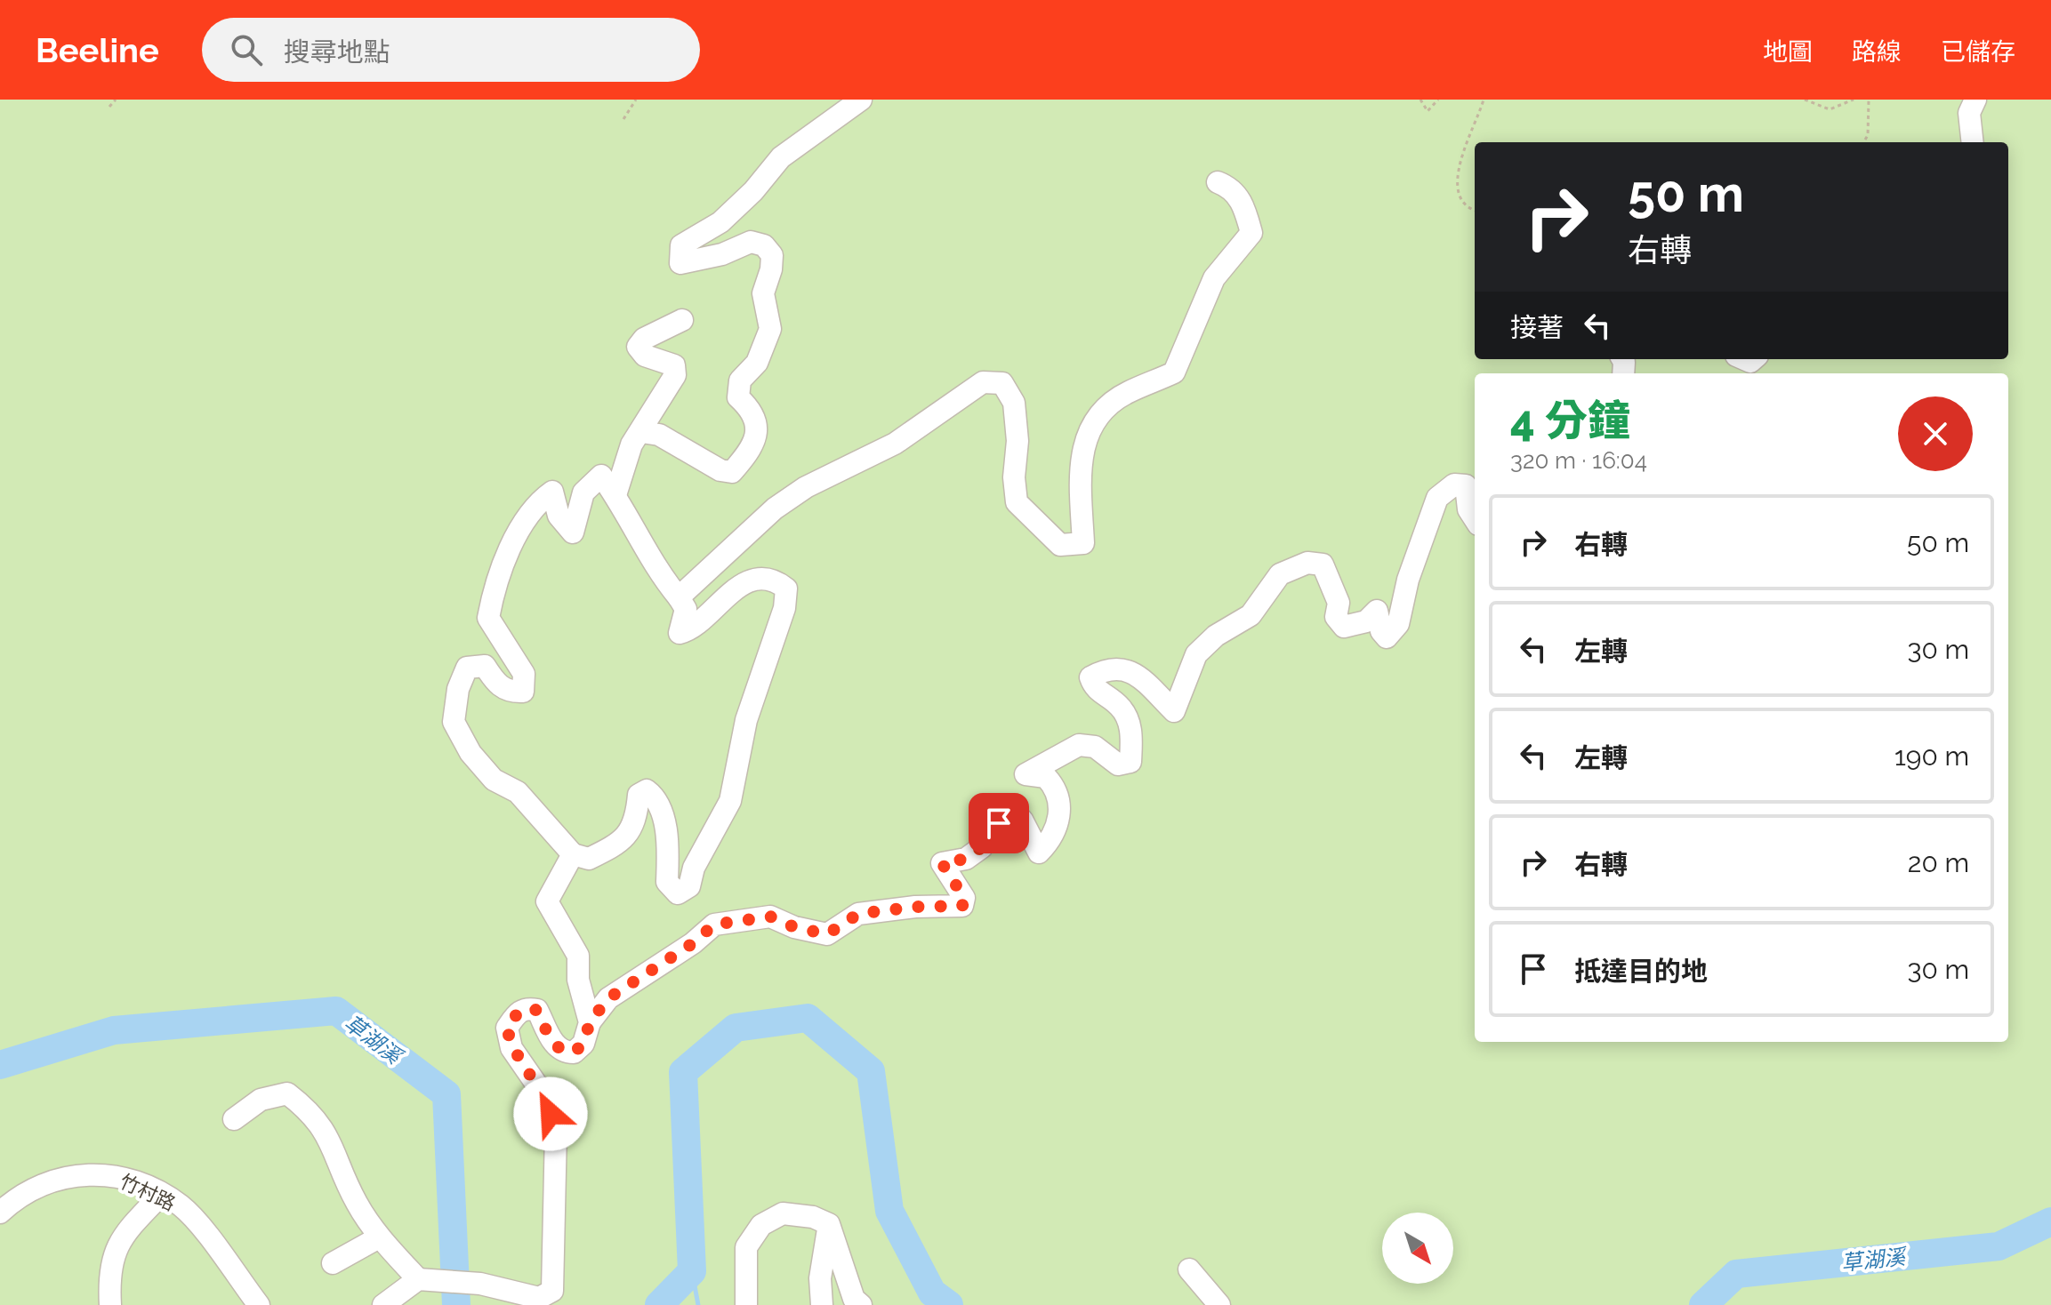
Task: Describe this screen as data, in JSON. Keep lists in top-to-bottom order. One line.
{"streets":{"street":["竹村路"]},"water":["草湖溪"],"north":"bottom right","page":{"header":"Beeline","search":"搜尋地點","nav":["地圖","路線","已儲存"],"turn":["50 m","右轉"],"then":"接著","heading":["4 分鐘","320 m · 16:04"],"list":[{"name":"右轉","value":"50 m"},{"name":"左轉","value":"30 m"},{"name":"左轉","value":"190 m"},{"name":"右轉","value":"20 m"},{"name":"抵達目的地","value":"30 m"}]}}
